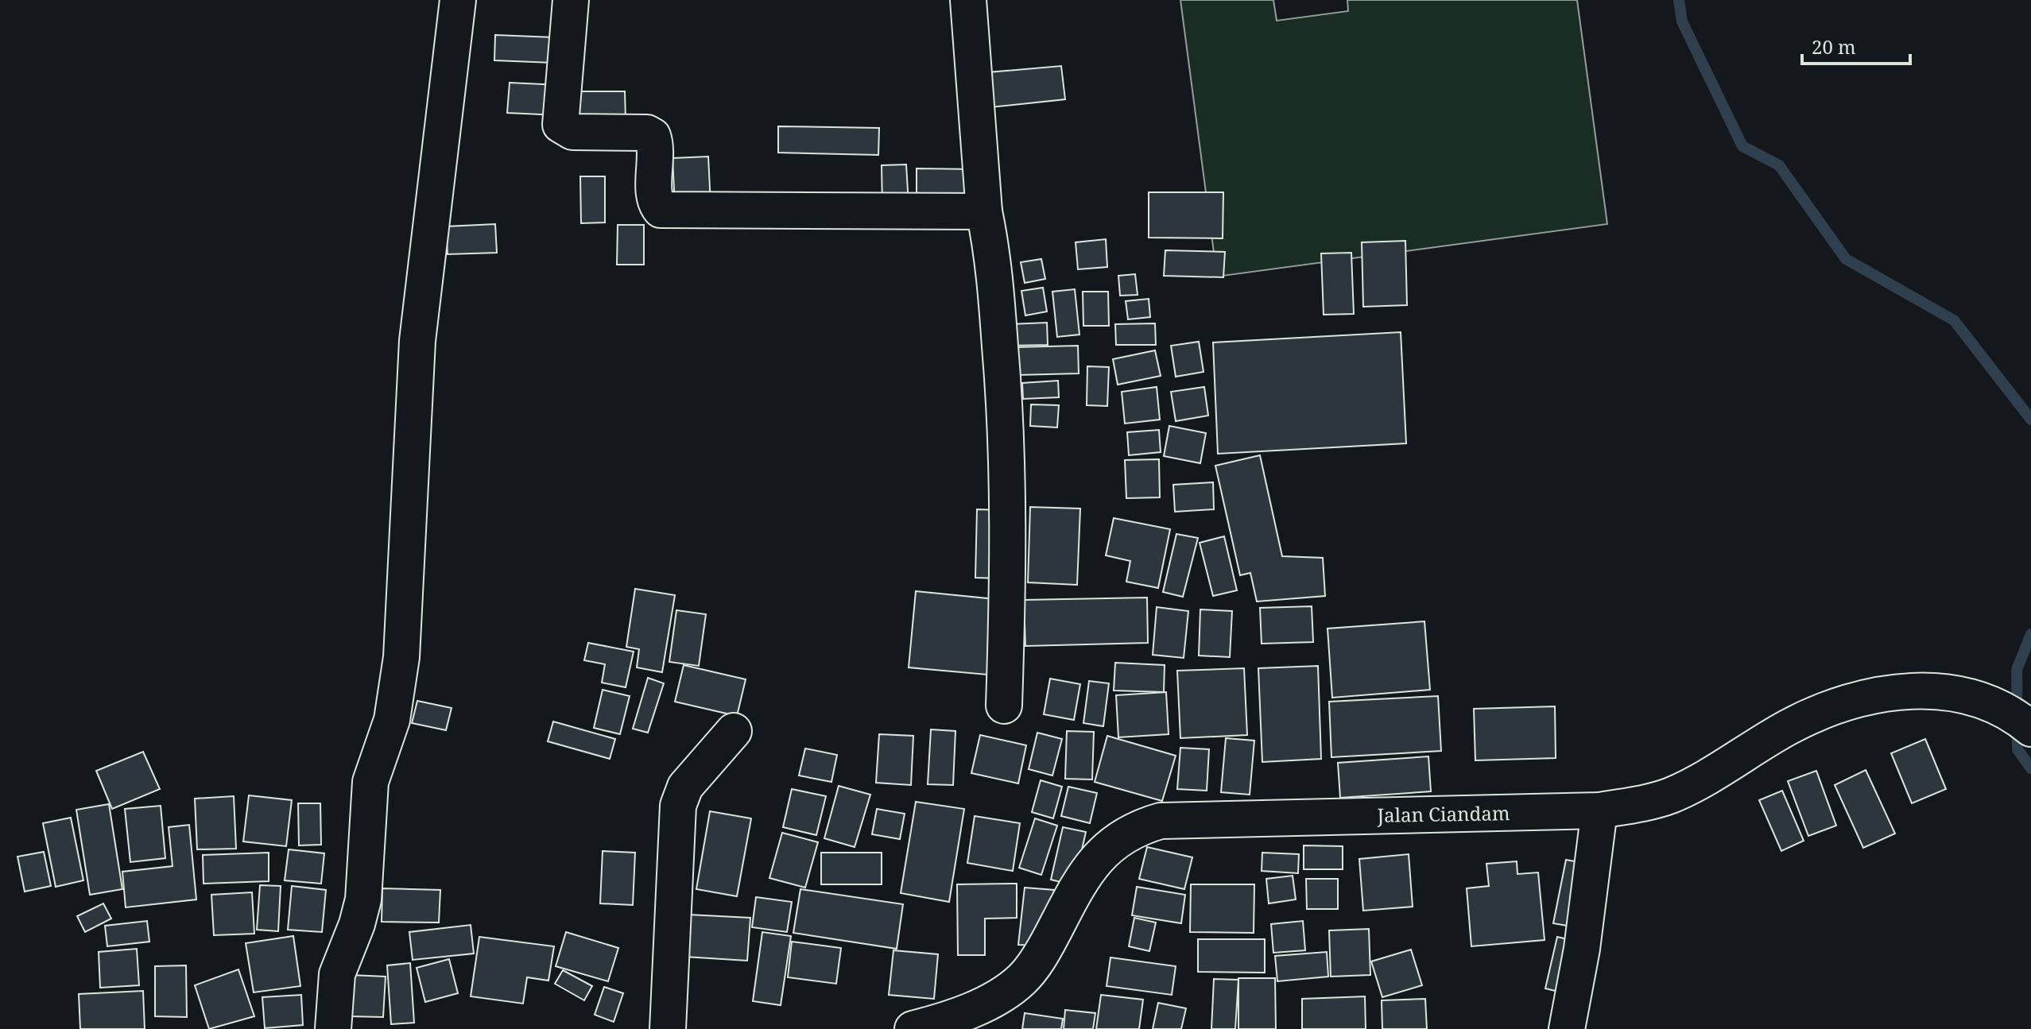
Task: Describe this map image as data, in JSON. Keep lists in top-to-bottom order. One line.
{"streets":{"street":["Jalan Ciandam"]},"scale_bar":"20 m"}
